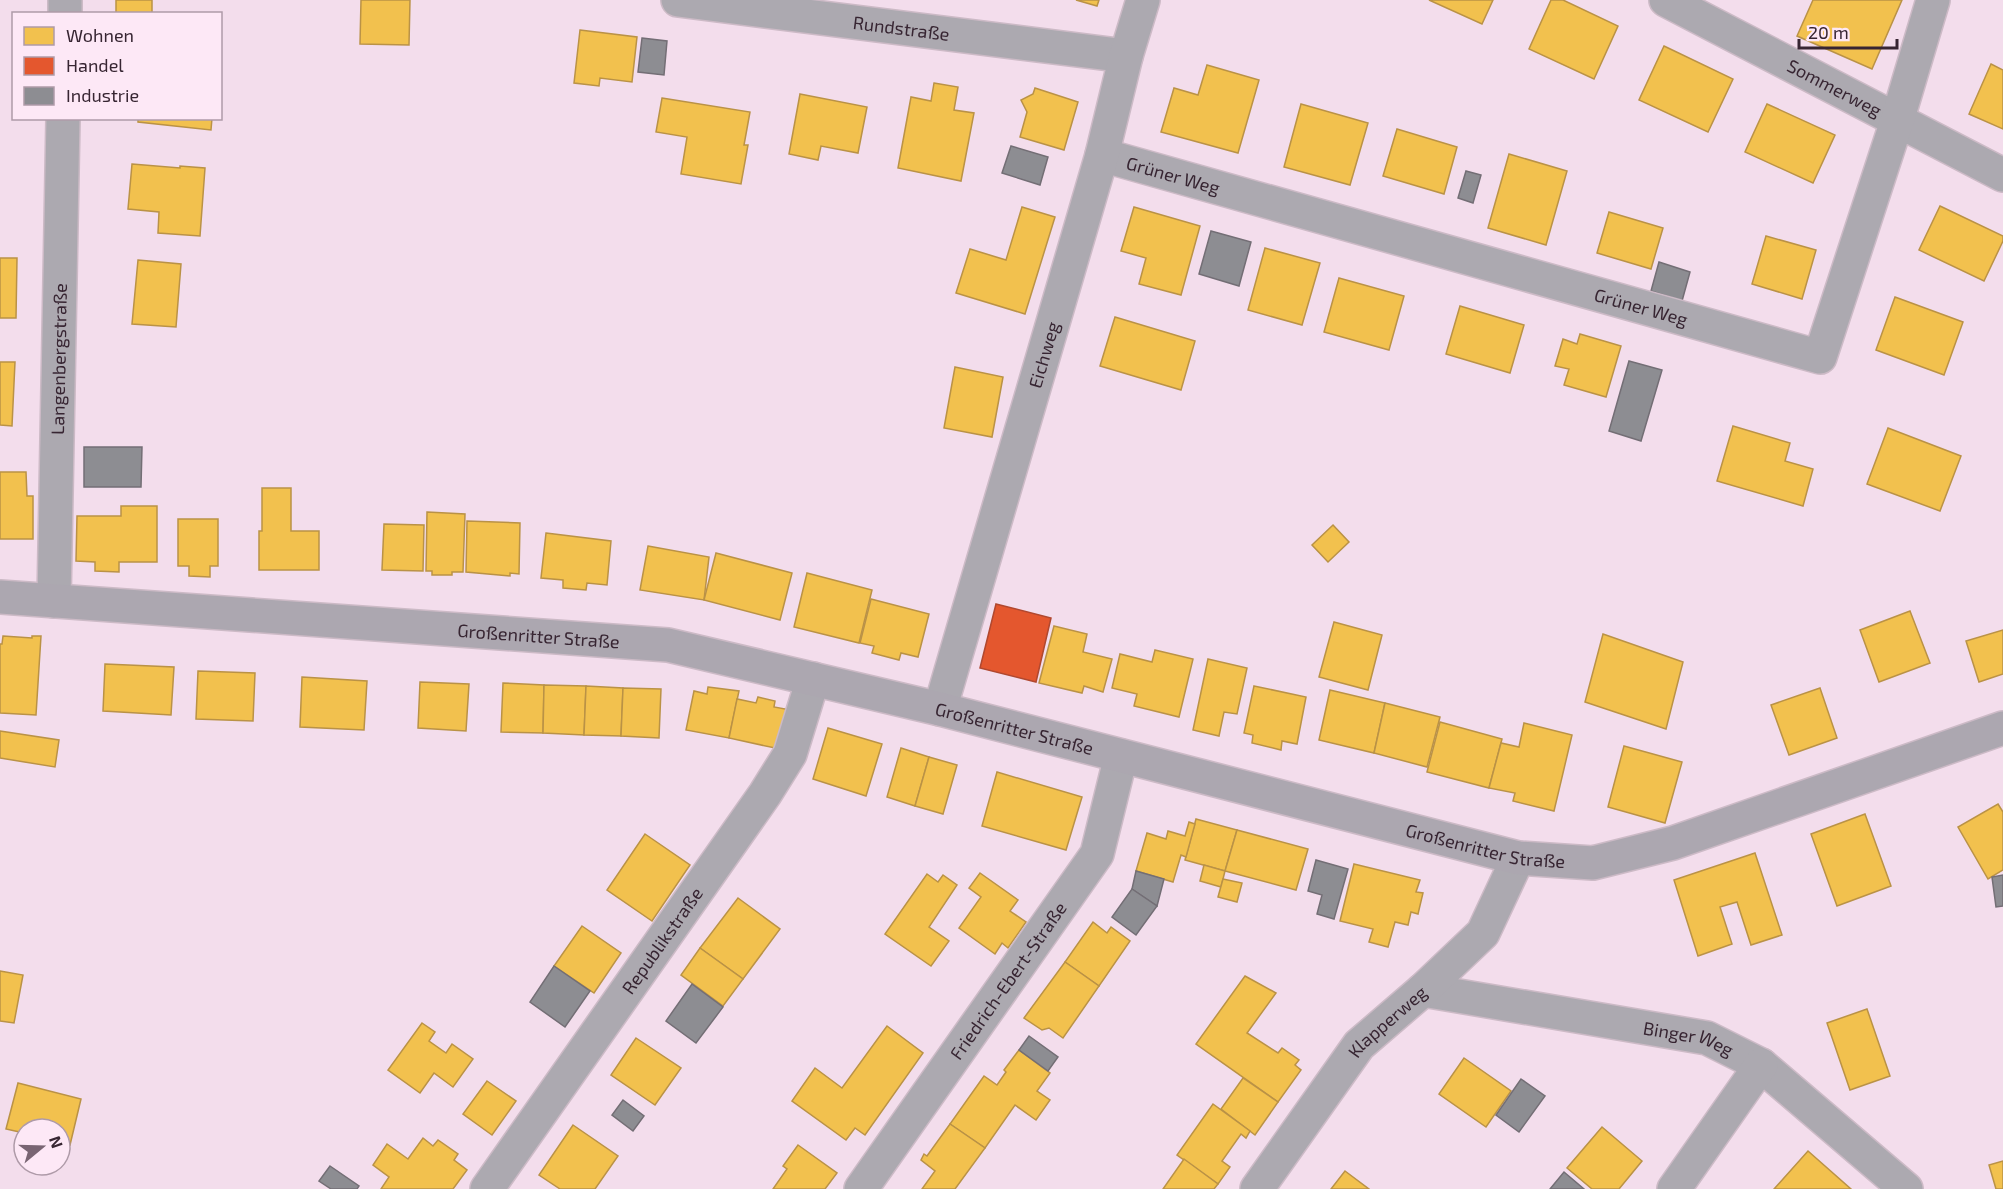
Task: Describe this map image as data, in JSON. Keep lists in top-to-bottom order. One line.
{"streets":{"main road":["Großenritter Straße"],"street":["Rundstraße","Sommerweg","Grüner Weg","Eichweg","Langenbergstraße","Republikstraße","Friedrich-Ebert-Straße","Klapperweg","Binger Weg"]},"crossings":[["Rundstraße","Eichweg"],["Sommerweg","Grüner Weg"],["Grüner Weg","Eichweg"],["Eichweg","Großenritter Straße"],["Langenbergstraße","Großenritter Straße"],["Großenritter Straße","Republikstraße"],["Großenritter Straße","Friedrich-Ebert-Straße"],["Großenritter Straße","Klapperweg"],["Klapperweg","Binger Weg"]],"legend":["Wohnen","Handel","Industrie"],"scale_bar":"20 m","north":"right"}
